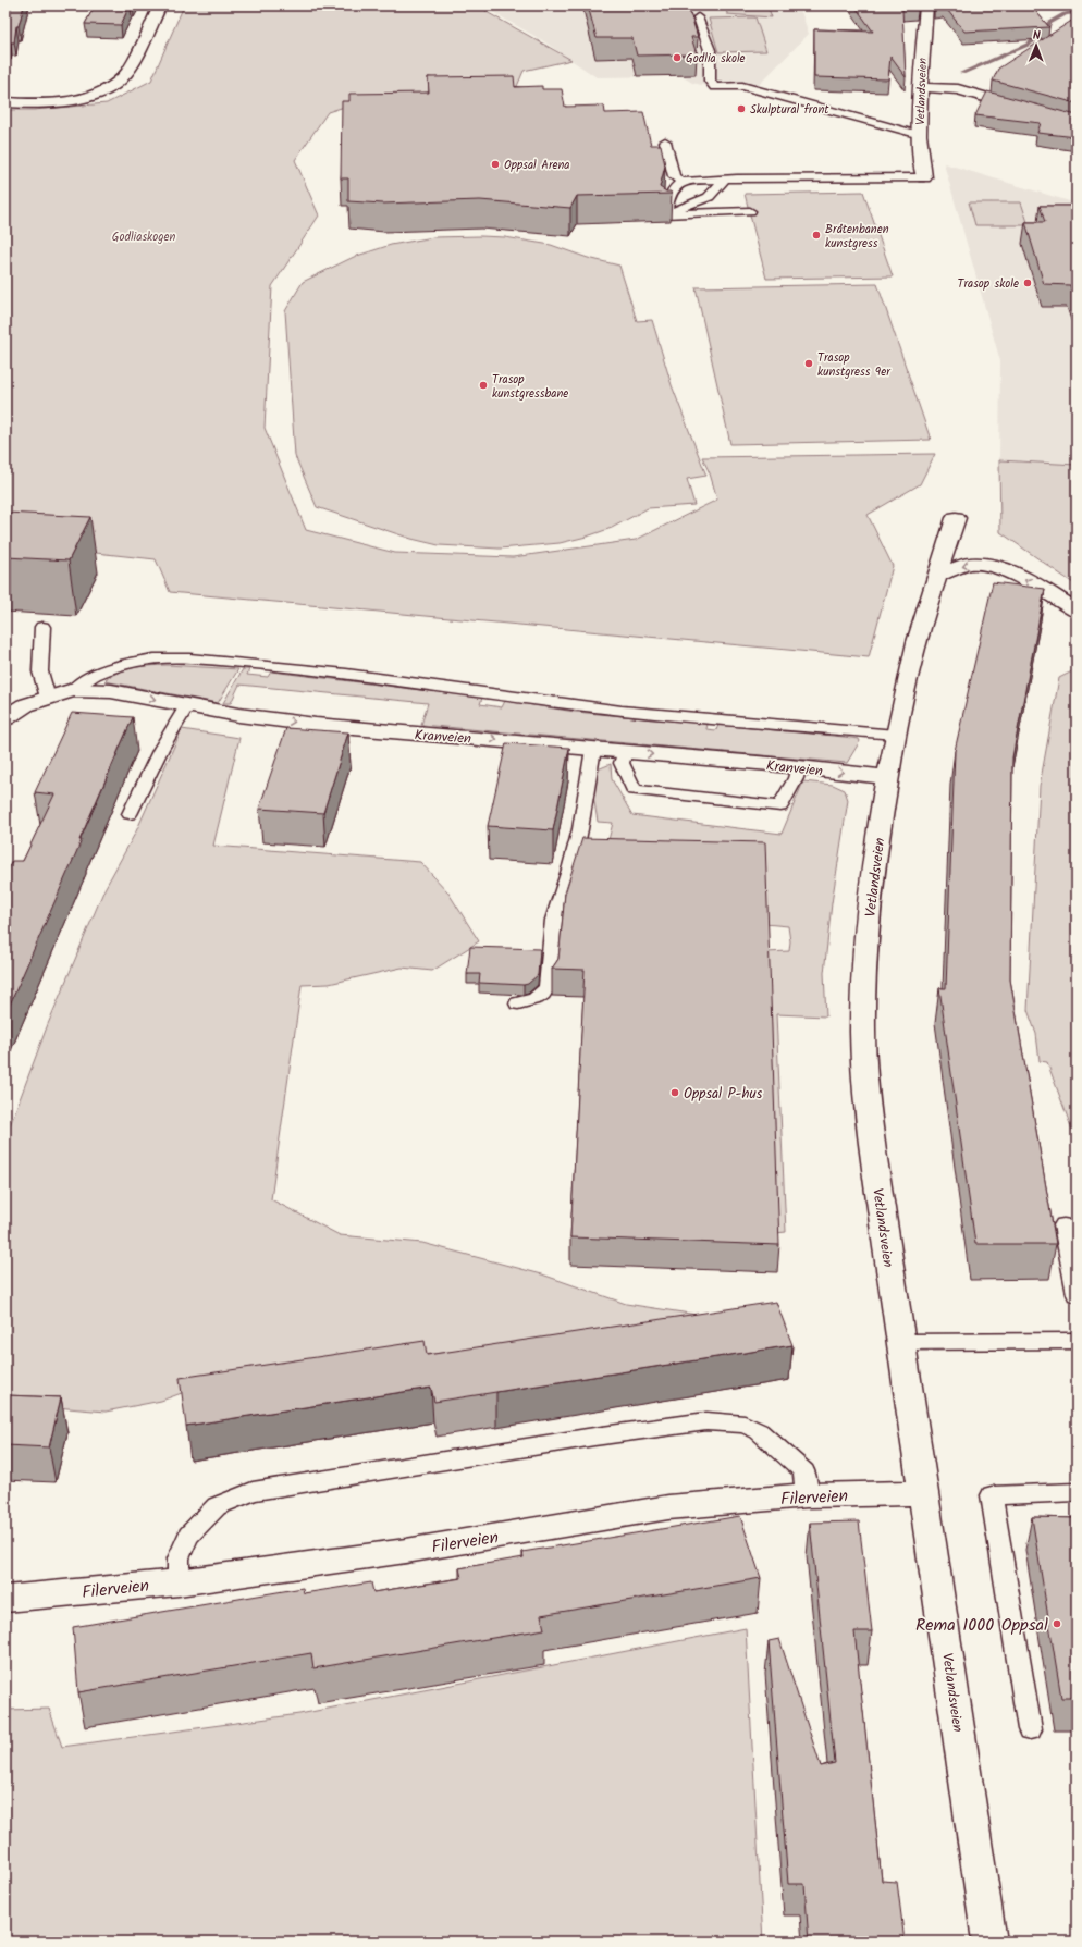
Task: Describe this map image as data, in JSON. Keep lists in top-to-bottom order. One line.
{"streets":{"street":["Vetlandsveien","Kranveien","Filerveien"]},"crossings":[["Vetlandsveien","Kranveien"],["Vetlandsveien","Filerveien"]],"one_way":["Kranveien"],"parks":["Godliaskogen"],"places":["Godlia skole","Skulptural front","Oppsal Arena","Bråtenbanen kunstgress","Trasop skole","Trasop kunstgress 9er","Trasop kunstgressbane","Oppsal P-hus","Rema 1000 Oppsal"],"north":"top"}
